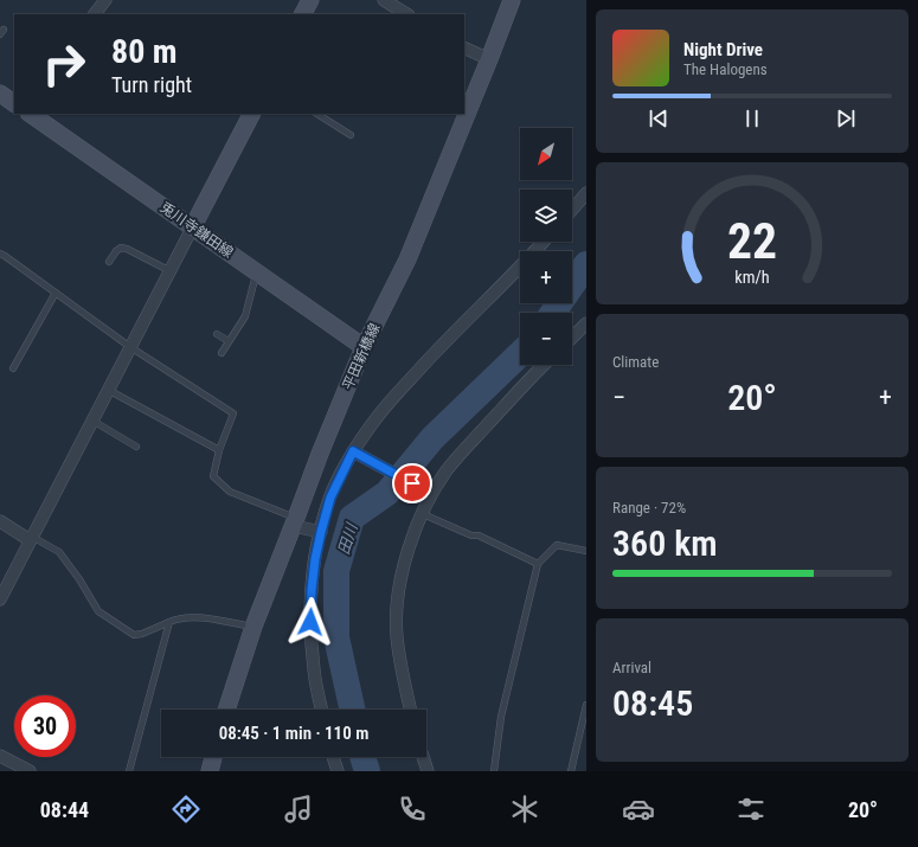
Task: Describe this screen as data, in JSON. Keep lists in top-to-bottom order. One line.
{"streets":{"main road":["兎川寺鎌田線","平田新橋線"]},"crossings":[["兎川寺鎌田線","平田新橋線"]],"water":["田川"],"north":"bottom left","page":{"turn":["80 m","Turn right"],"song":["Night Drive","The Halogens"],"map_buttons":["+","−"],"tile":["Climate",["Range · 72%","360 km"],["Arrival","08:45"]],"heat":["−","20°","+"],"limit":"30","trip":"08:45 · 1 min · 110 m","tabs":["08:44","20°"],"gauge":["22","km/h"]}}
